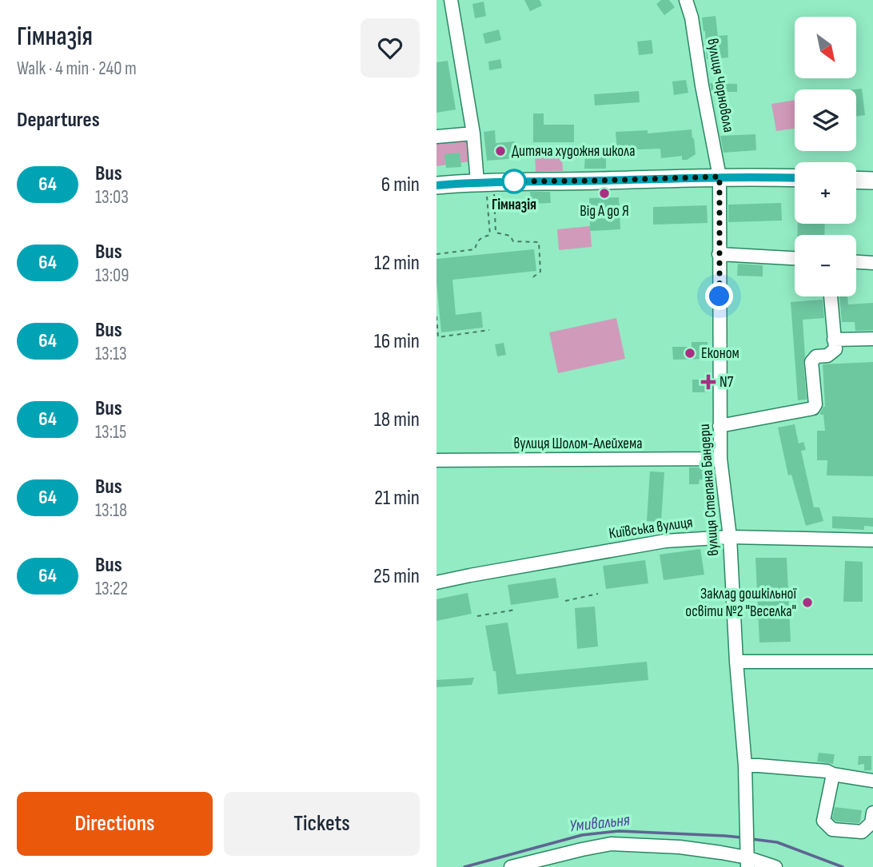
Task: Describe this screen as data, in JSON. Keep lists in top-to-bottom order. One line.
{"streets":{"street":["вулиця Чорновола","вулиця Шолом-Алейхема","вулиця Степана Бандери","Київська вулиця"]},"crossings":[["вулиця Чорновола","вулиця Степана Бандери"],["вулиця Шолом-Алейхема","вулиця Степана Бандери"],["вулиця Степана Бандери","Київська вулиця"]],"water":["Умивальня"],"places":{"other":["Дитяча художня школа","Гімназія","Від А до Я","Економ","Заклад дошкільної освіти №2 \"Веселка\""],"health":["N7"]},"lines":["bus line 64"],"north":"bottom right","page":{"heading":[["Гімназія","Walk · 4 min · 240 m"],"Departures"],"map_buttons":["+","−"],"list":[{"mark":"64","name":"Bus","note":"13:03","value":"6 min"},{"mark":"64","name":"Bus","note":"13:09","value":"12 min"},{"mark":"64","name":"Bus","note":"13:13","value":"16 min"},{"mark":"64","name":"Bus","note":"13:15","value":"18 min"},{"mark":"64","name":"Bus","note":"13:18","value":"21 min"},{"mark":"64","name":"Bus","note":"13:22","value":"25 min"}],"buttons":["Directions","Tickets"]}}
